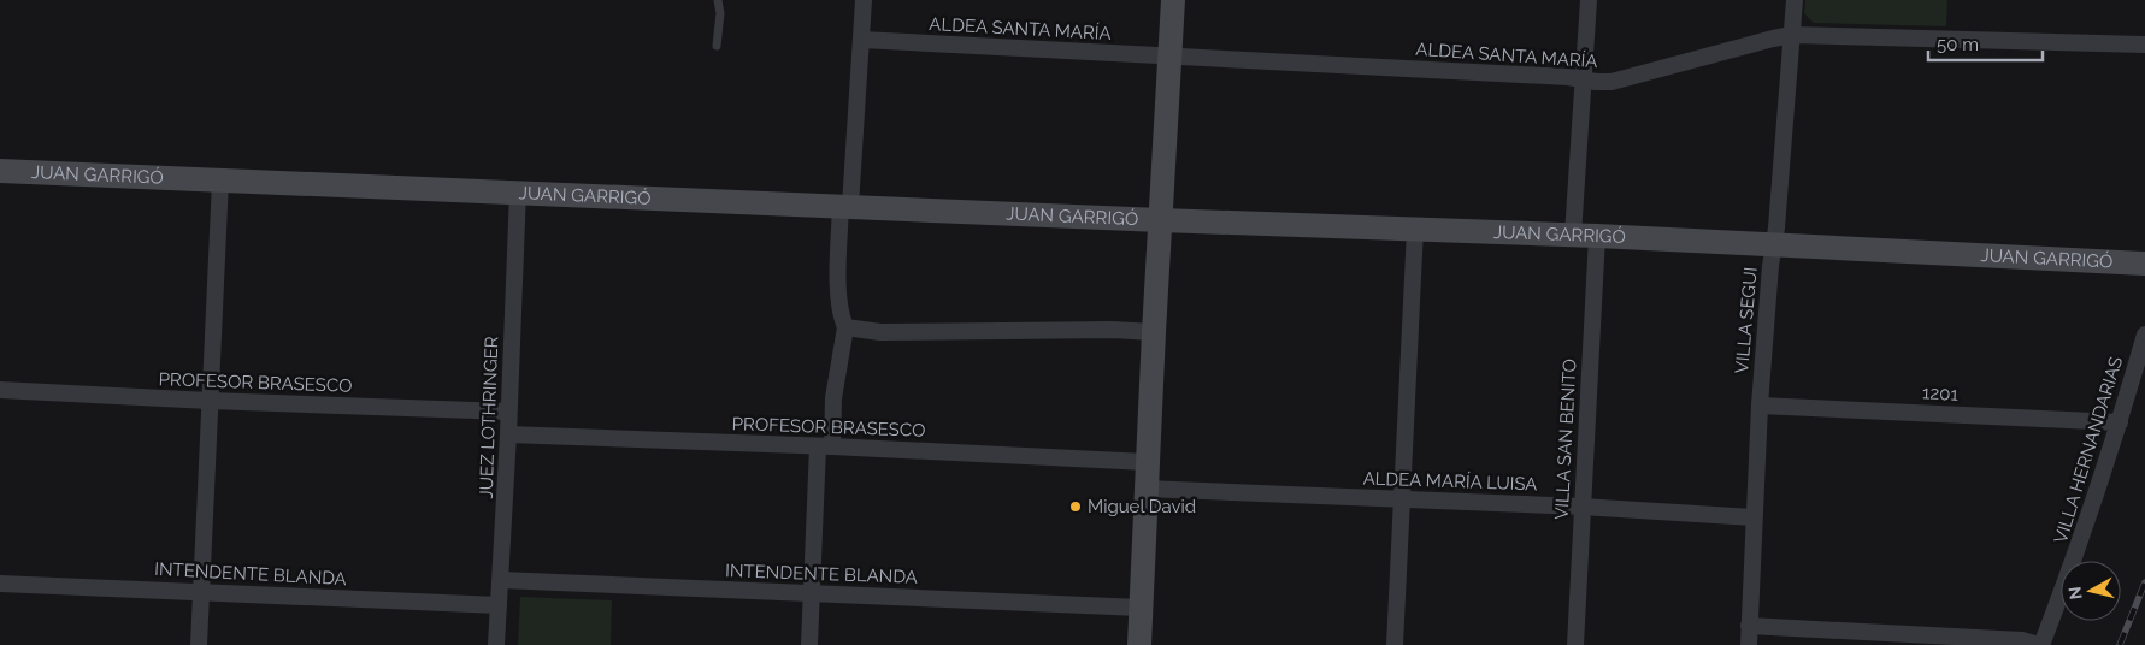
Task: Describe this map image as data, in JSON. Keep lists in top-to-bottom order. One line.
{"streets":{"street":["ALDEA SANTA MARÍA","JUAN GARRIGÓ","VILLA SEGUI","PROFESOR BRASESCO","1201","JUEZ LOTHRINGER","VILLA SAN BENITO","VILLA HERNANDARIAS","ALDEA MARÍA LUISA","INTENDENTE BLANDA"]},"crossings":[["ALDEA SANTA MARÍA","VILLA SEGUI"],["JUAN GARRIGÓ","VILLA SEGUI"],["JUAN GARRIGÓ","JUEZ LOTHRINGER"],["JUAN GARRIGÓ","VILLA SAN BENITO"],["VILLA SEGUI","1201"],["VILLA SEGUI","ALDEA MARÍA LUISA"],["PROFESOR BRASESCO","JUEZ LOTHRINGER"],["1201","VILLA HERNANDARIAS"],["JUEZ LOTHRINGER","INTENDENTE BLANDA"],["VILLA SAN BENITO","ALDEA MARÍA LUISA"]],"places":["Miguel David"],"scale_bar":"50 m","north":"left"}
